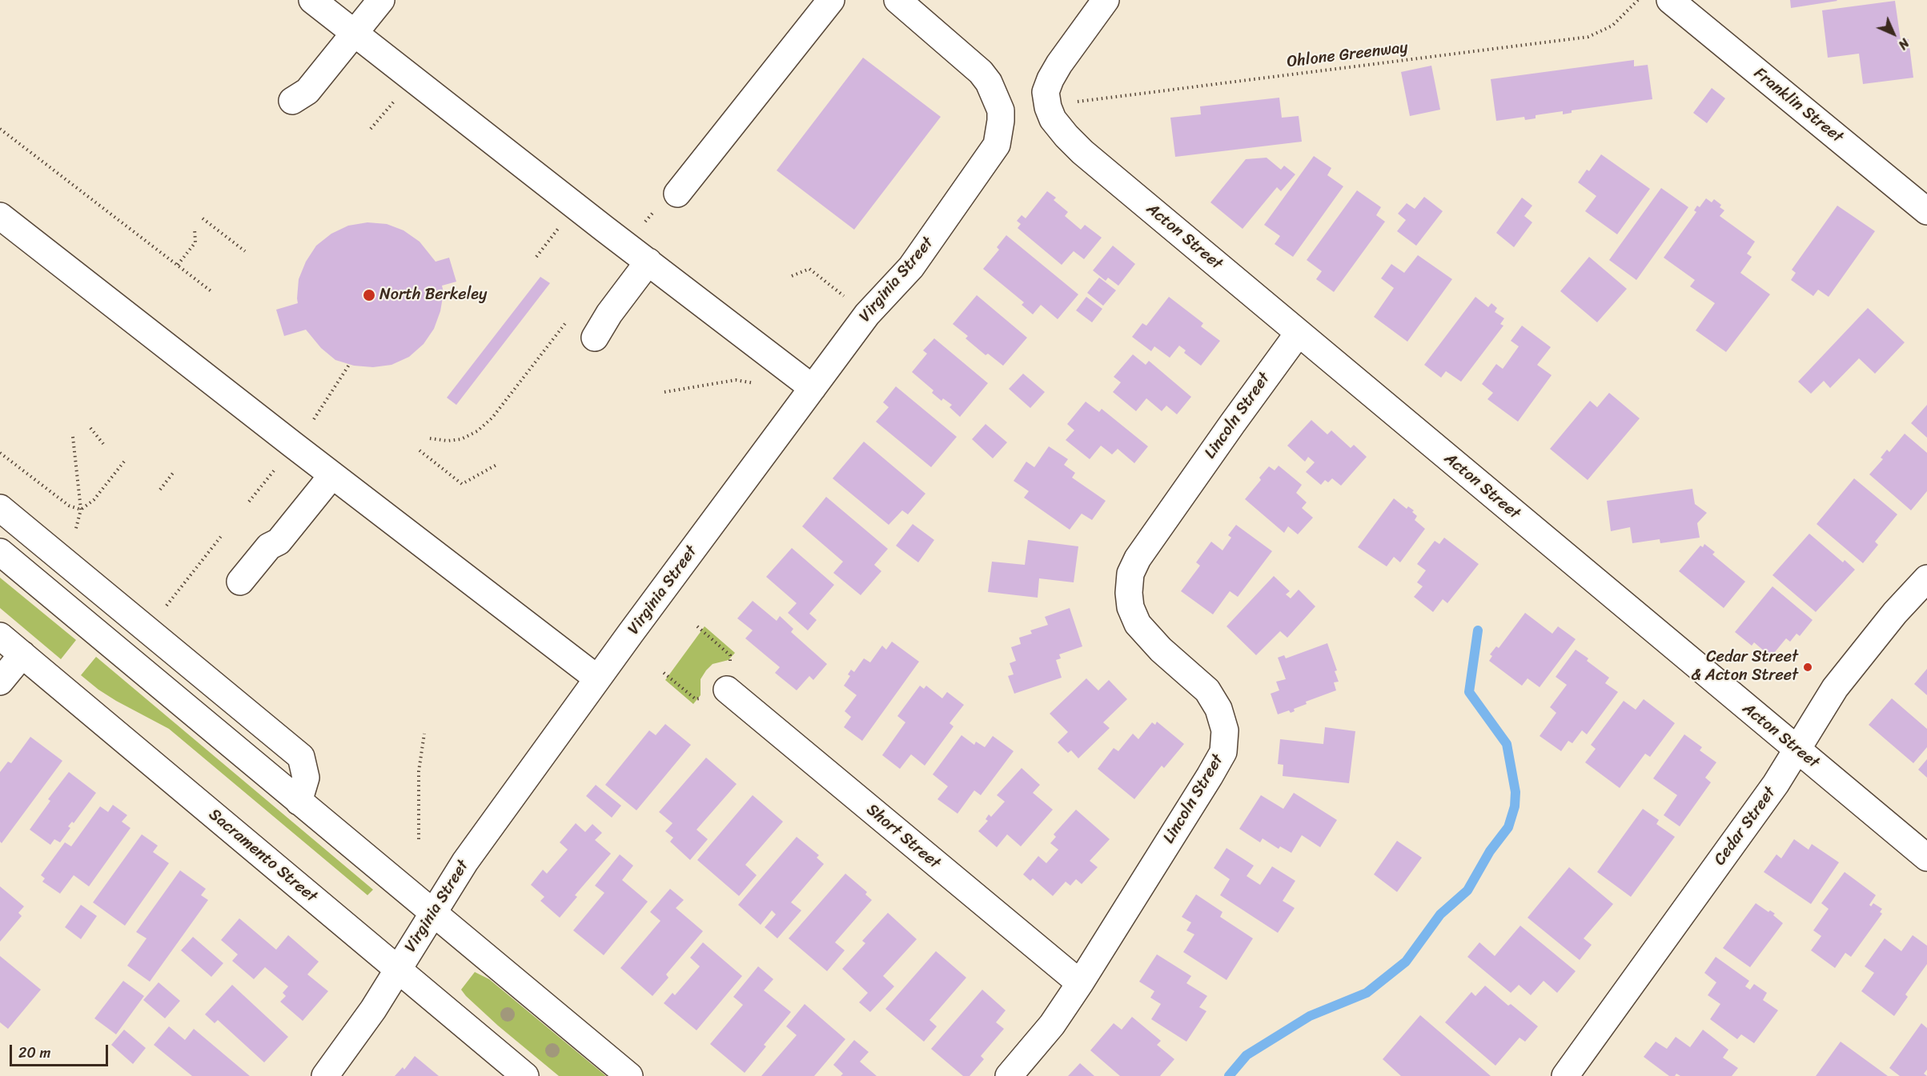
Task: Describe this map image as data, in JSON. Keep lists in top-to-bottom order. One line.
{"streets":{"street":["Franklin Street","Acton Street","Virginia Street","Lincoln Street","Cedar Street","Short Street","Sacramento Street"],"path":["Ohlone Greenway"]},"crossings":[["Ohlone Greenway","Acton Street"],["Acton Street","Lincoln Street"],["Acton Street","Cedar Street"],["Virginia Street","Sacramento Street"],["Lincoln Street","Short Street"]],"places":["North Berkeley","Cedar Street & Acton Street"],"scale_bar":"20 m","north":"bottom right"}
